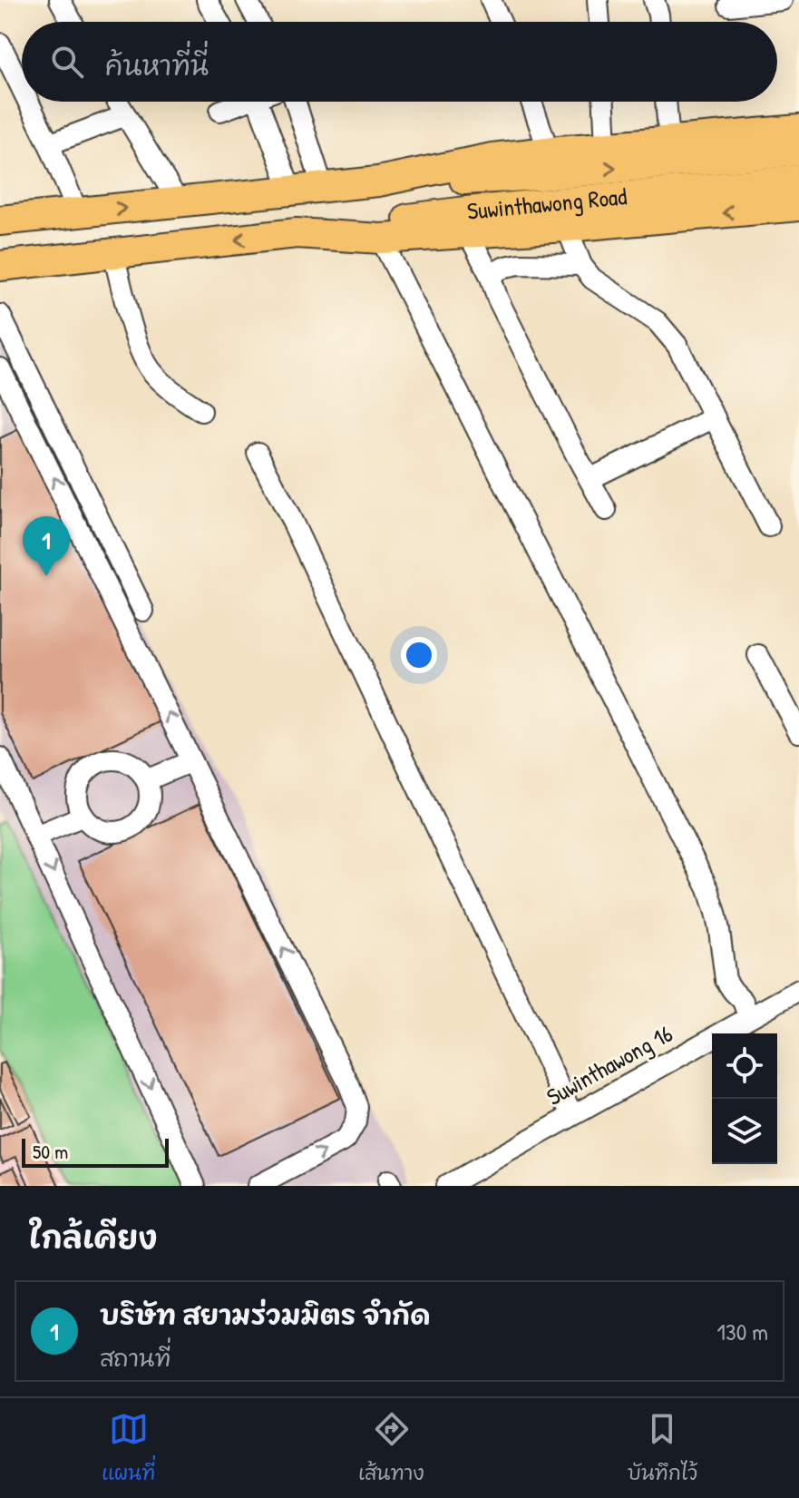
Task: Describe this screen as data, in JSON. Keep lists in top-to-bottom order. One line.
{"streets":{"highway":["Suwinthawong Road"],"street":["Suwinthawong 16"]},"scale_bar":"50 m","page":{"search":"ค้นหาที่นี่","pins":"1","scale":"50 m","heading":"ใกล้เคียง","list":[{"mark":"1","name":"บริษัท สยามร่วมมิตร จำกัด","note":"สถานที่","value":"130 m"}],"nav":["แผนที่","เส้นทาง","บันทึกไว้"]}}
